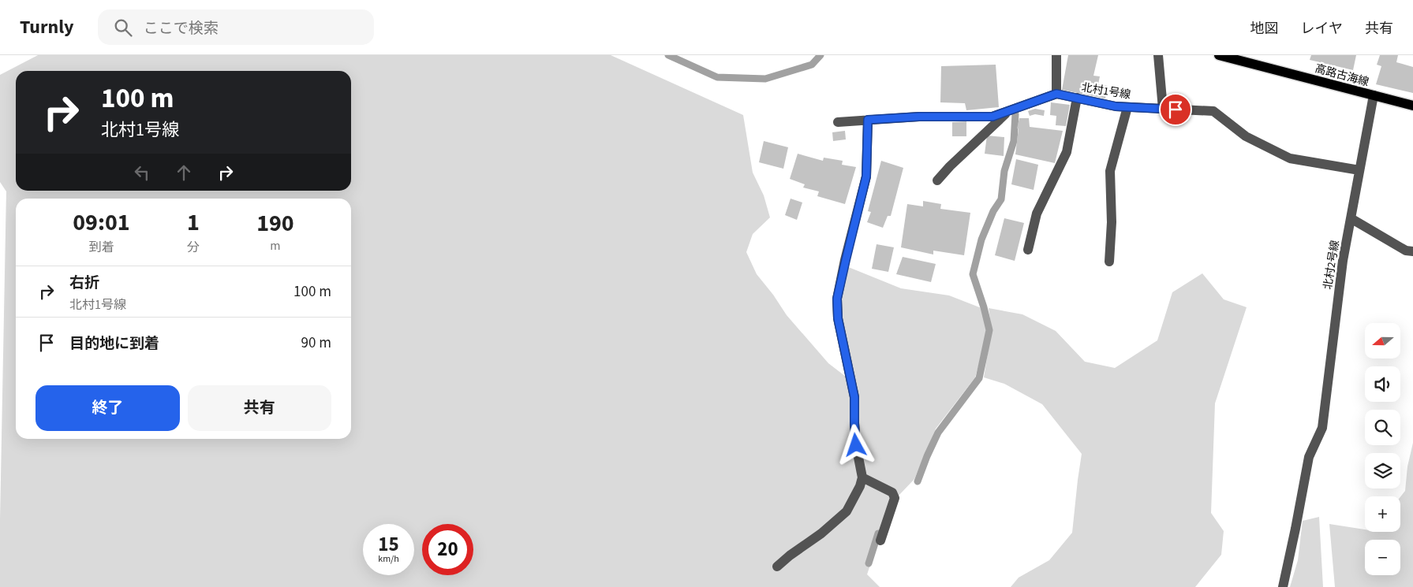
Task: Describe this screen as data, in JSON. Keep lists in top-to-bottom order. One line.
{"streets":{"main road":["高路古海線"],"street":["北村1号線","北村2号線"]},"crossings":[["高路古海線","北村2号線"],["北村1号線","北村2号線"]],"north":"left","page":{"header":"Turnly","search":"ここで検索","nav":["地図","レイヤ","共有"],"turn":["100 m","北村1号線"],"eta":["09:01","到着","1","分","190","m"],"list":[{"name":"右折","note":"北村1号線","value":"100 m"},{"name":"目的地に到着","value":"90 m"}],"map_buttons":["+","−"],"buttons":["終了","共有"],"speed":"15 km/h","limit":"20"}}
